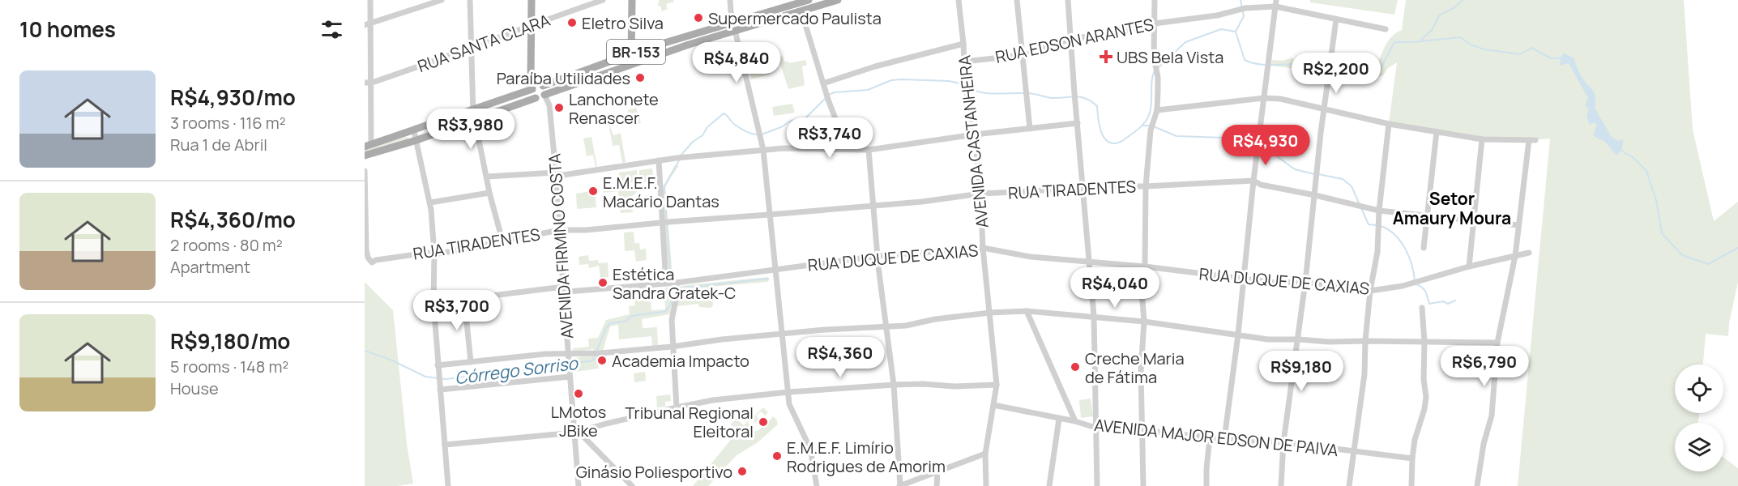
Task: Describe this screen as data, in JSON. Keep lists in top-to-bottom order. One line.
{"streets":{"main road":["BR-153"],"street":["RUA EDSON ARANTES","RUA SANTA CLARA","AVENIDA CASTANHEIRA","RUA TIRADENTES","AVENIDA FIRMINO COSTA","RUA DUQUE DE CAXIAS","AVENIDA MAJOR EDSON DE PAIVA"]},"crossings":[["RUA EDSON ARANTES","AVENIDA CASTANHEIRA"],["BR-153","AVENIDA FIRMINO COSTA"],["AVENIDA CASTANHEIRA","RUA TIRADENTES"],["AVENIDA CASTANHEIRA","RUA DUQUE DE CAXIAS"],["AVENIDA CASTANHEIRA","AVENIDA MAJOR EDSON DE PAIVA"],["RUA TIRADENTES","AVENIDA FIRMINO COSTA"],["AVENIDA FIRMINO COSTA","RUA DUQUE DE CAXIAS"]],"districts":["Setor Amaury Moura"],"water":["Córrego Sorriso"],"places":{"other":["Supermercado Paulista","Eletro Silva","Paraíba Utilidades","Lanchonete Renascer","E.M.E.F. Macário Dantas","Estética Sandra Gratek-C","Academia Impacto","Creche Maria de Fátima","LMotos JBike","Tribunal Regional Eleitoral","E.M.E.F. Limírio Rodrigues de Amorim","Ginásio Poliesportivo"],"health":["UBS Bela Vista"]},"page":{"heading":"10 homes","price":["R$4,840","R$2,200","R$3,980","R$3,740","R$4,930","R$4,040","R$3,700","R$4,360","R$6,790","R$9,180"],"list":[{"name":"R$4,930/mo","note":"3 rooms · 116 m² · Rua 1 de Abril"},{"name":"R$4,360/mo","note":"2 rooms · 80 m² · Apartment"},{"name":"R$9,180/mo","note":"5 rooms · 148 m² · House"}]}}
